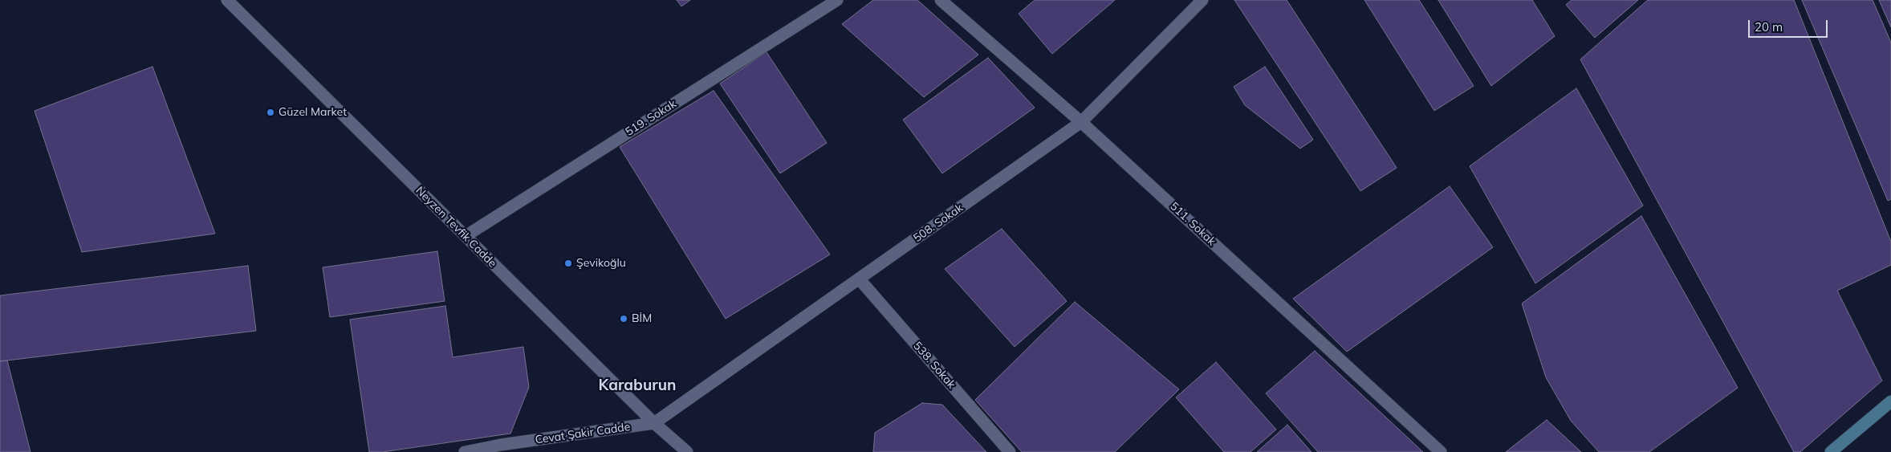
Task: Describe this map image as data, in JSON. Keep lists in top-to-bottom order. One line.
{"streets":{"street":["519. Sokak","508. Sokak","511. Sokak","Neyzen Tevfik Cadde","538. Sokak","Cevat Şakir Cadde"]},"crossings":[["519. Sokak","Neyzen Tevfik Cadde"],["508. Sokak","511. Sokak"],["508. Sokak","Neyzen Tevfik Cadde"],["508. Sokak","538. Sokak"],["508. Sokak","Cevat Şakir Cadde"],["Neyzen Tevfik Cadde","Cevat Şakir Cadde"]],"districts":["Karaburun"],"places":["Güzel Market","Şevikoğlu","BİM"],"scale_bar":"20 m"}
